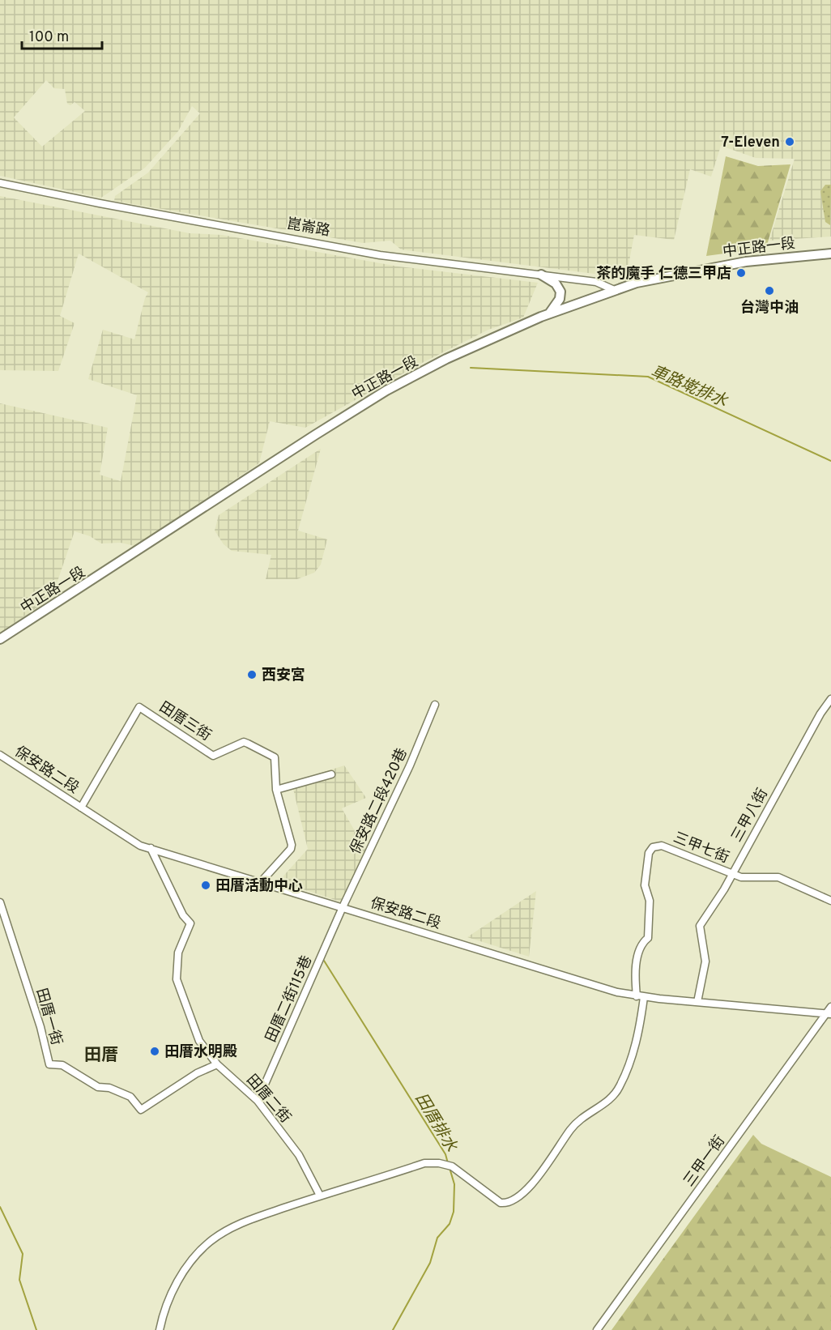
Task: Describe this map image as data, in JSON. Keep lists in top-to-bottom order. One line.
{"streets":{"main road":["中正路一段"],"street":["崑崙路","田厝三街","保安路二段","保安路二段420巷","三甲八街","三甲七街","田厝二街115巷","田厝一街","田厝二街","三甲一街"]},"crossings":[["崑崙路","中正路一段"],["田厝三街","保安路二段"],["保安路二段","保安路二段420巷"],["保安路二段","三甲八街"],["保安路二段","三甲七街"],["保安路二段","田厝二街115巷"],["保安路二段","田厝二街"],["保安路二段","三甲一街"],["保安路二段420巷","田厝二街115巷"],["三甲八街","三甲七街"],["田厝二街115巷","田厝二街"],["田厝一街","田厝二街"]],"districts":["田厝"],"water":["車路墘排水","田厝排水"],"places":["7-Eleven","茶的魔手 仁德三甲店","台灣中油","西安宮","田厝活動中心","田厝水明殿"],"scale_bar":"100 m"}
